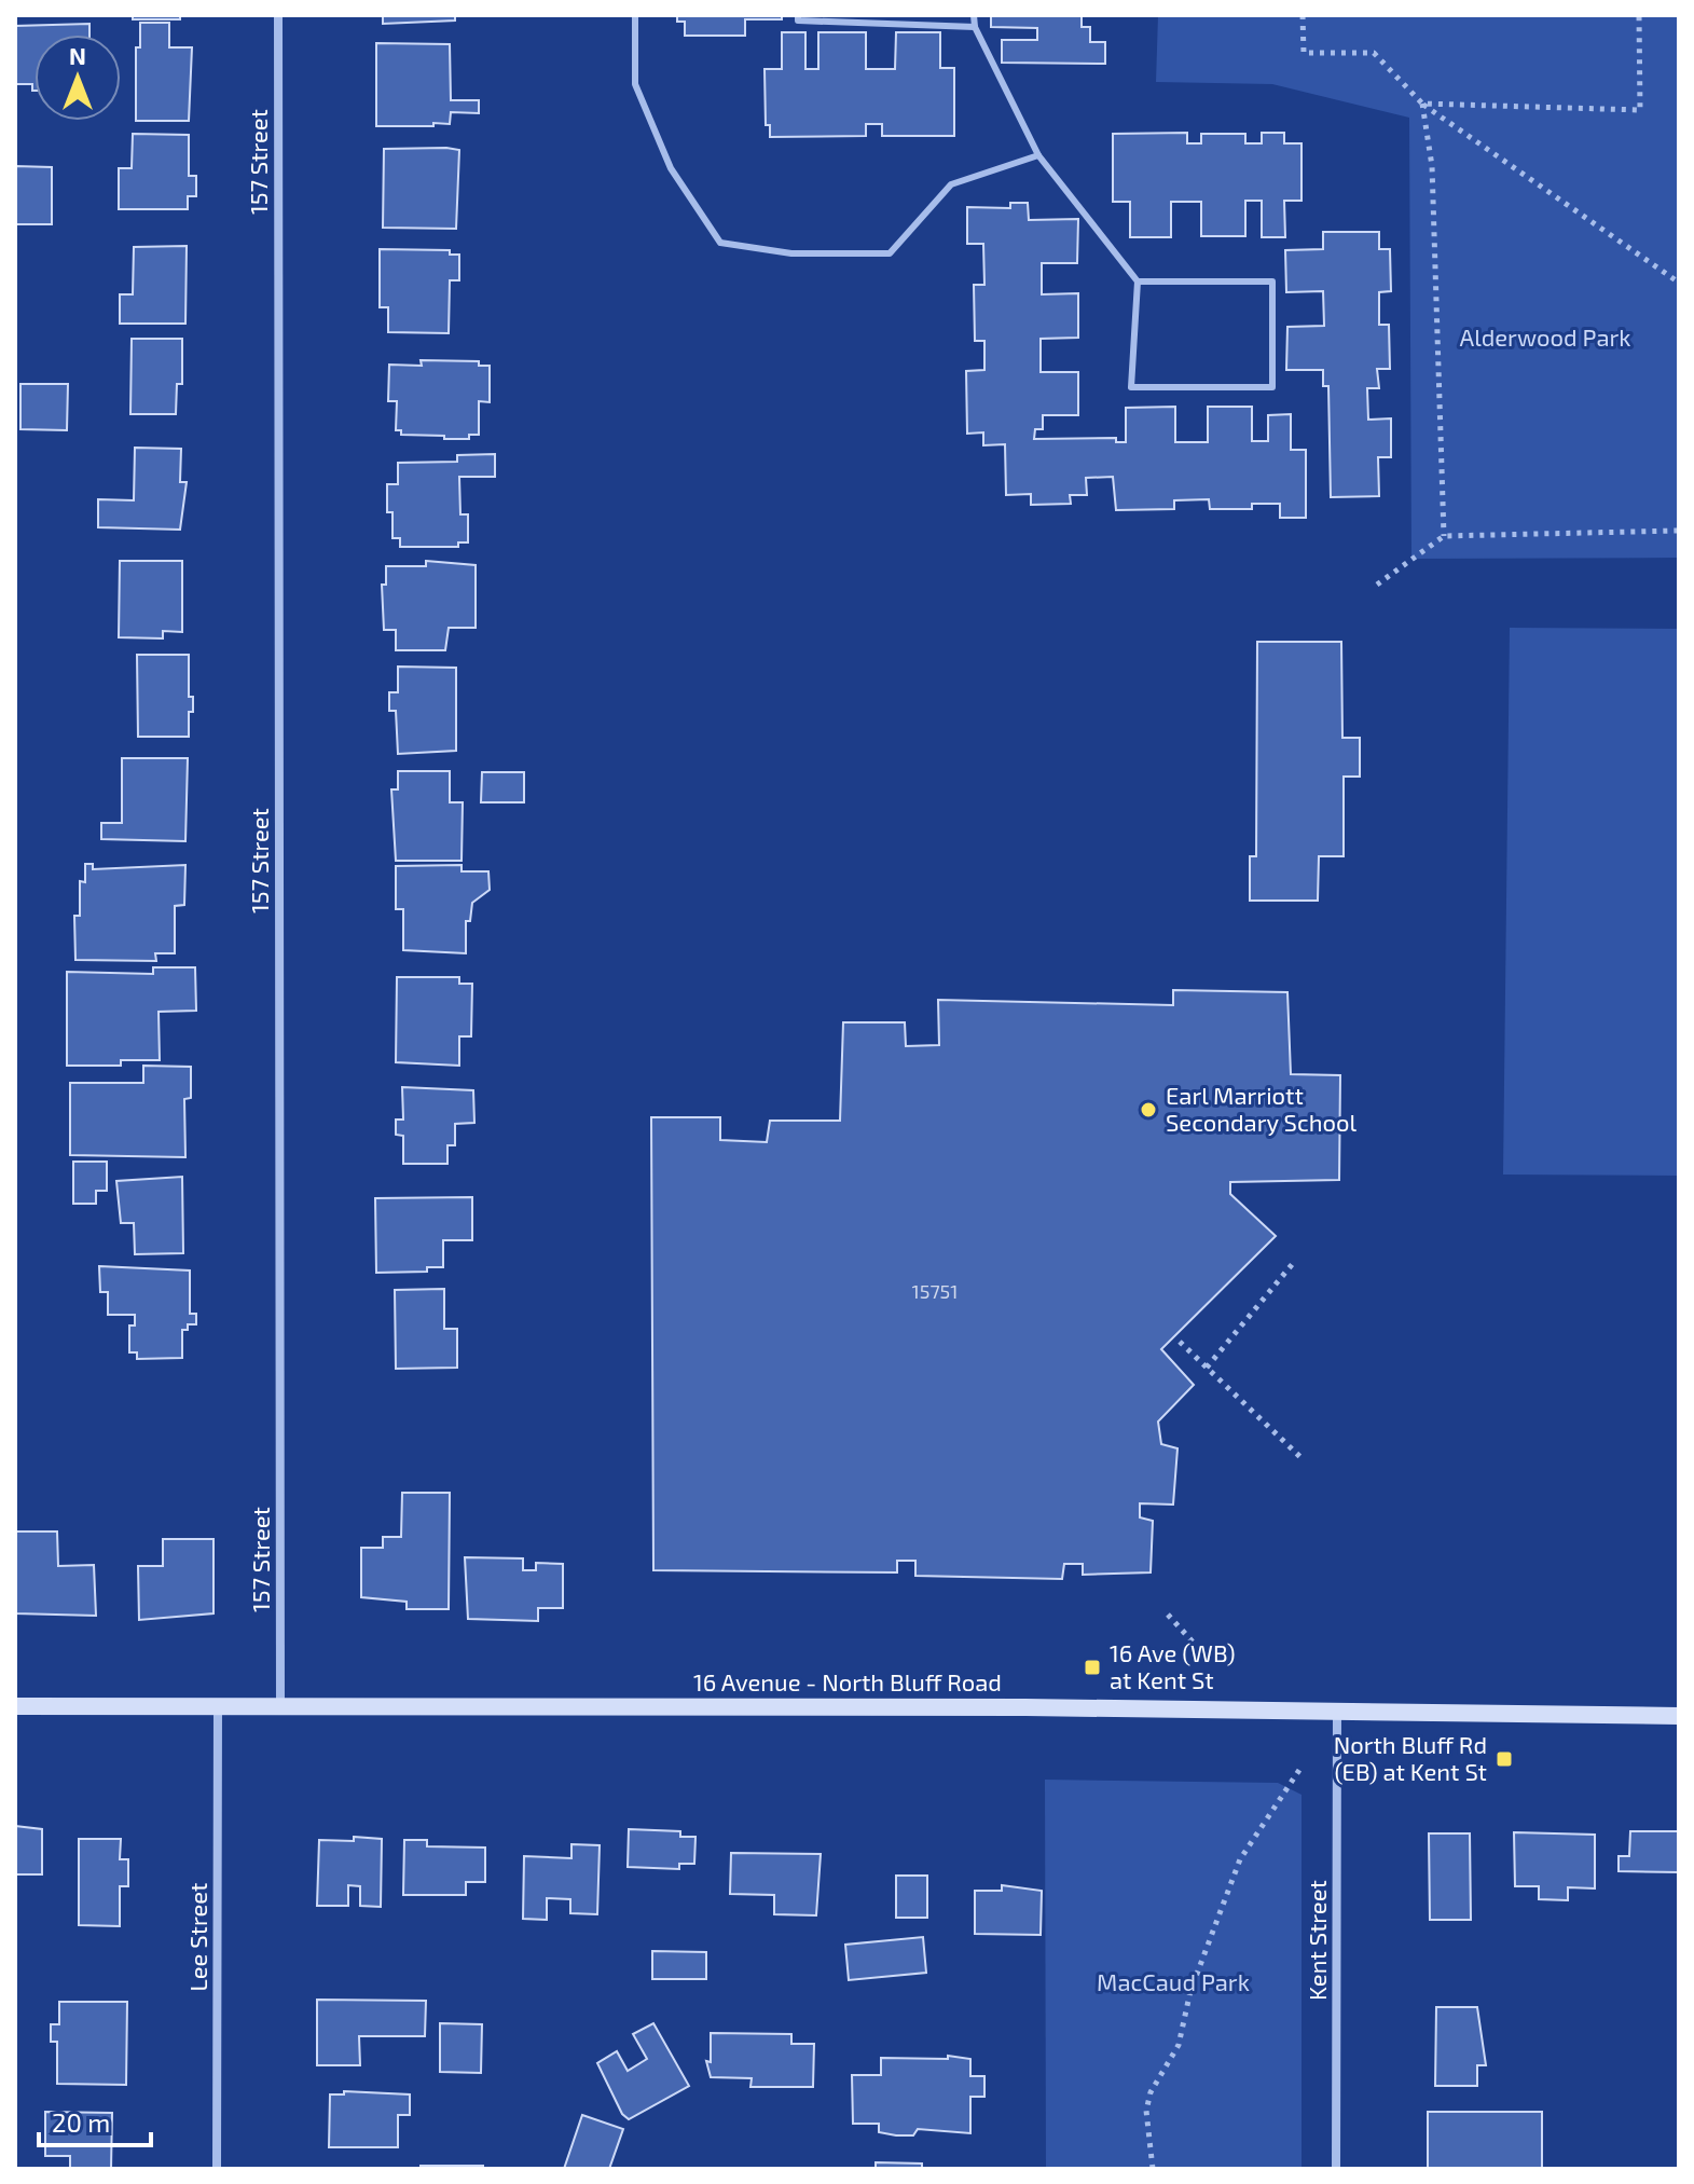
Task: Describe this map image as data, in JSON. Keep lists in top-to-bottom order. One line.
{"streets":{"main road":["16 Avenue - North Bluff Road"],"street":["157 Street","Lee Street","Kent Street"]},"crossings":[["157 Street","16 Avenue - North Bluff Road"],["16 Avenue - North Bluff Road","Lee Street"],["16 Avenue - North Bluff Road","Kent Street"]],"parks":["Alderwood Park","MacCaud Park"],"places":{"other":["Earl Marriott Secondary School"],"transit":["16 Ave (WB) at Kent St","North Bluff Rd (EB) at Kent St"]},"house_numbers":["15751"],"scale_bar":"20 m","north":"top"}
